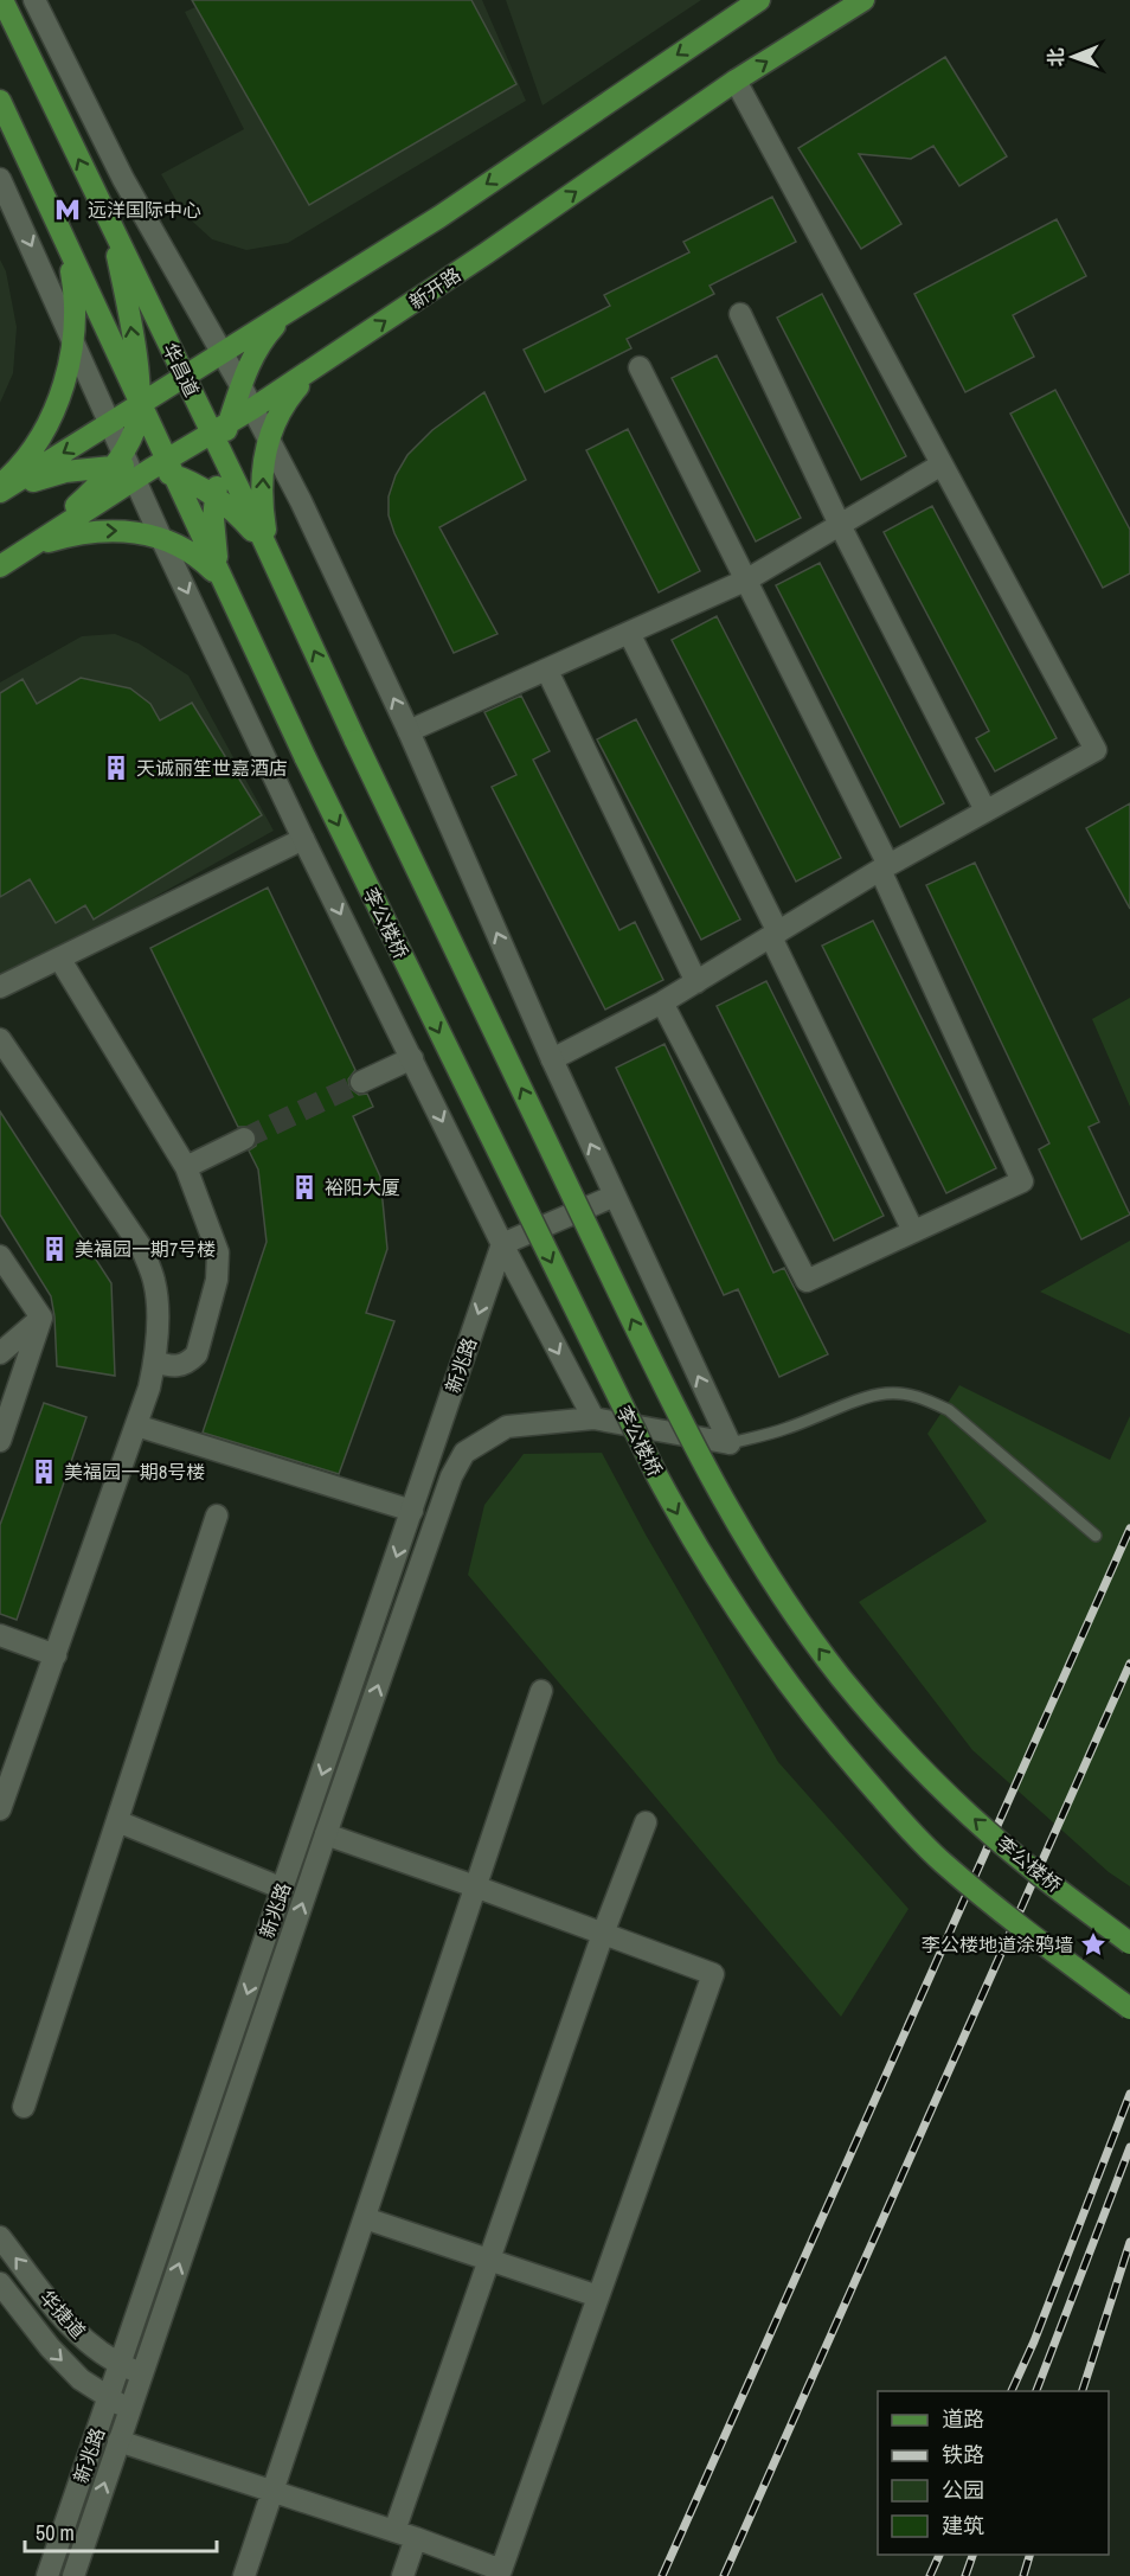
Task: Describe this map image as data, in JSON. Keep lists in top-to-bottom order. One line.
{"streets":{"main road":["新开路","华昌道","李公楼桥"],"street":["新兆路","华捷道"]},"crossings":[["新开路","华昌道"],["华昌道","李公楼桥"],["新兆路","华捷道"]],"places":{"metro station":["远洋国际中心"],"building":["天诚丽笙世嘉酒店","裕阳大厦","美福园一期7号楼","美福园一期8号楼"],"place":["李公楼地道涂鸦墙"]},"legend":["道路","铁路","公园","建筑"],"scale_bar":"50 m","north":"left"}
